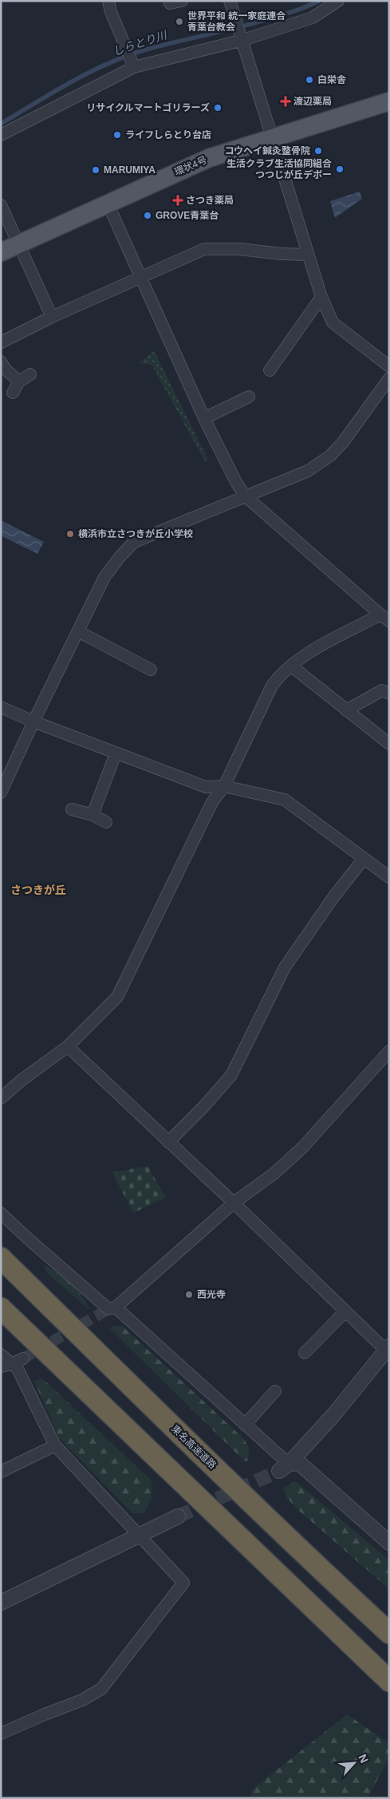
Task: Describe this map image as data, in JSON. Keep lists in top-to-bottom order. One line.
{"streets":{"highway":["東名高速道路"],"main road":["環状4号"]},"districts":["さつきが丘"],"water":["しらとり川"],"places":{"other":["世界平和 統一家庭連合 青葉台教会","白栄舎","リサイクルマートゴリラーズ","ライフしらとり台店","コウヘイ鍼灸整骨院","生活クラブ生活協同組合 つつじが丘デポー","MARUMIYA","GROVE青葉台","横浜市立さつきが丘小学校","西光寺"],"health":["渡辺薬局","さつき薬局"]},"north":"top right"}
